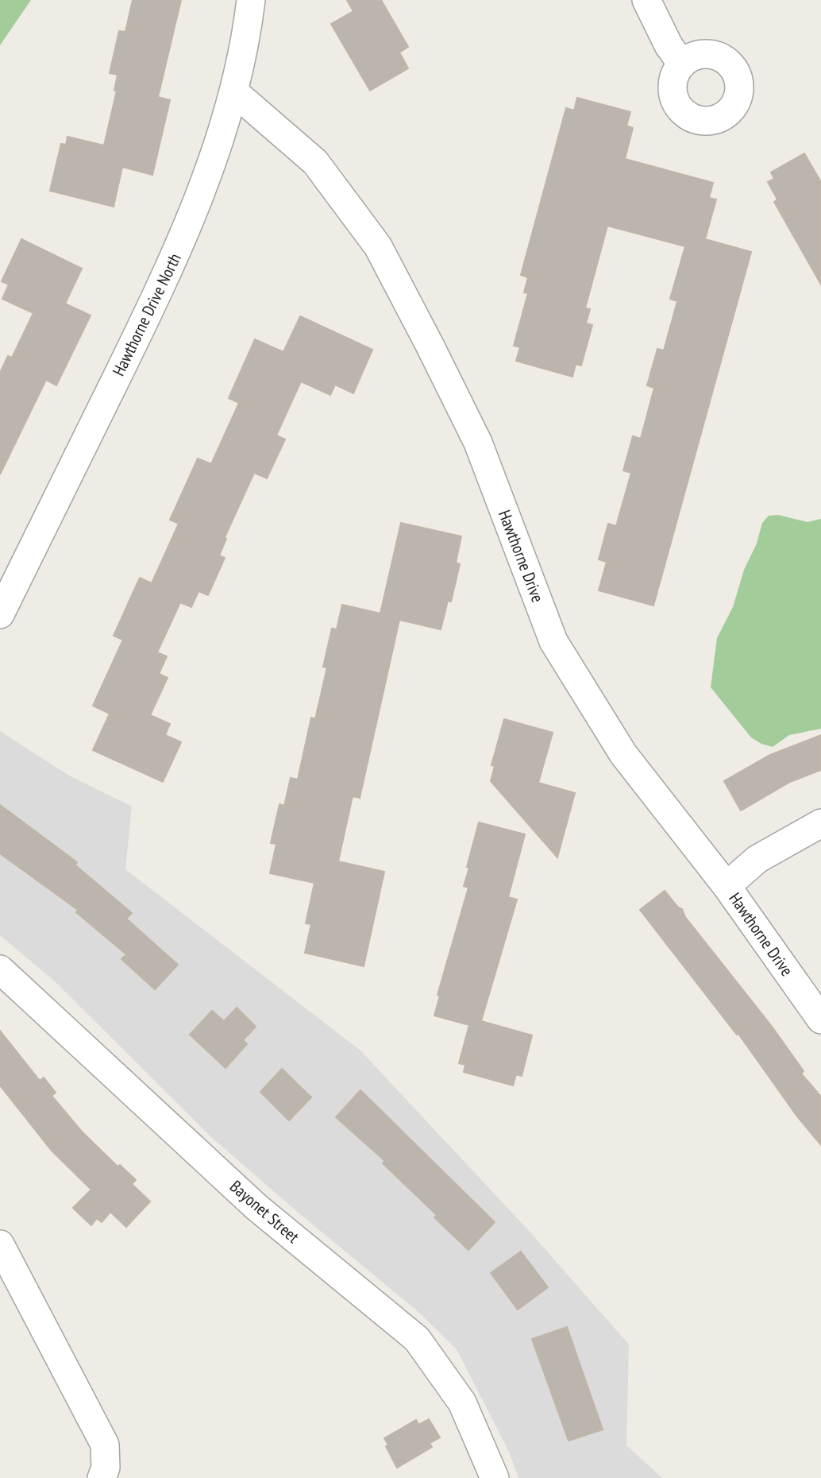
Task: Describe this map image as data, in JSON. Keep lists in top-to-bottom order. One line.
{"streets":{"street":["Hawthorne Drive North","Hawthorne Drive","Bayonet Street"]},"crossings":[["Hawthorne Drive North","Hawthorne Drive"]]}
